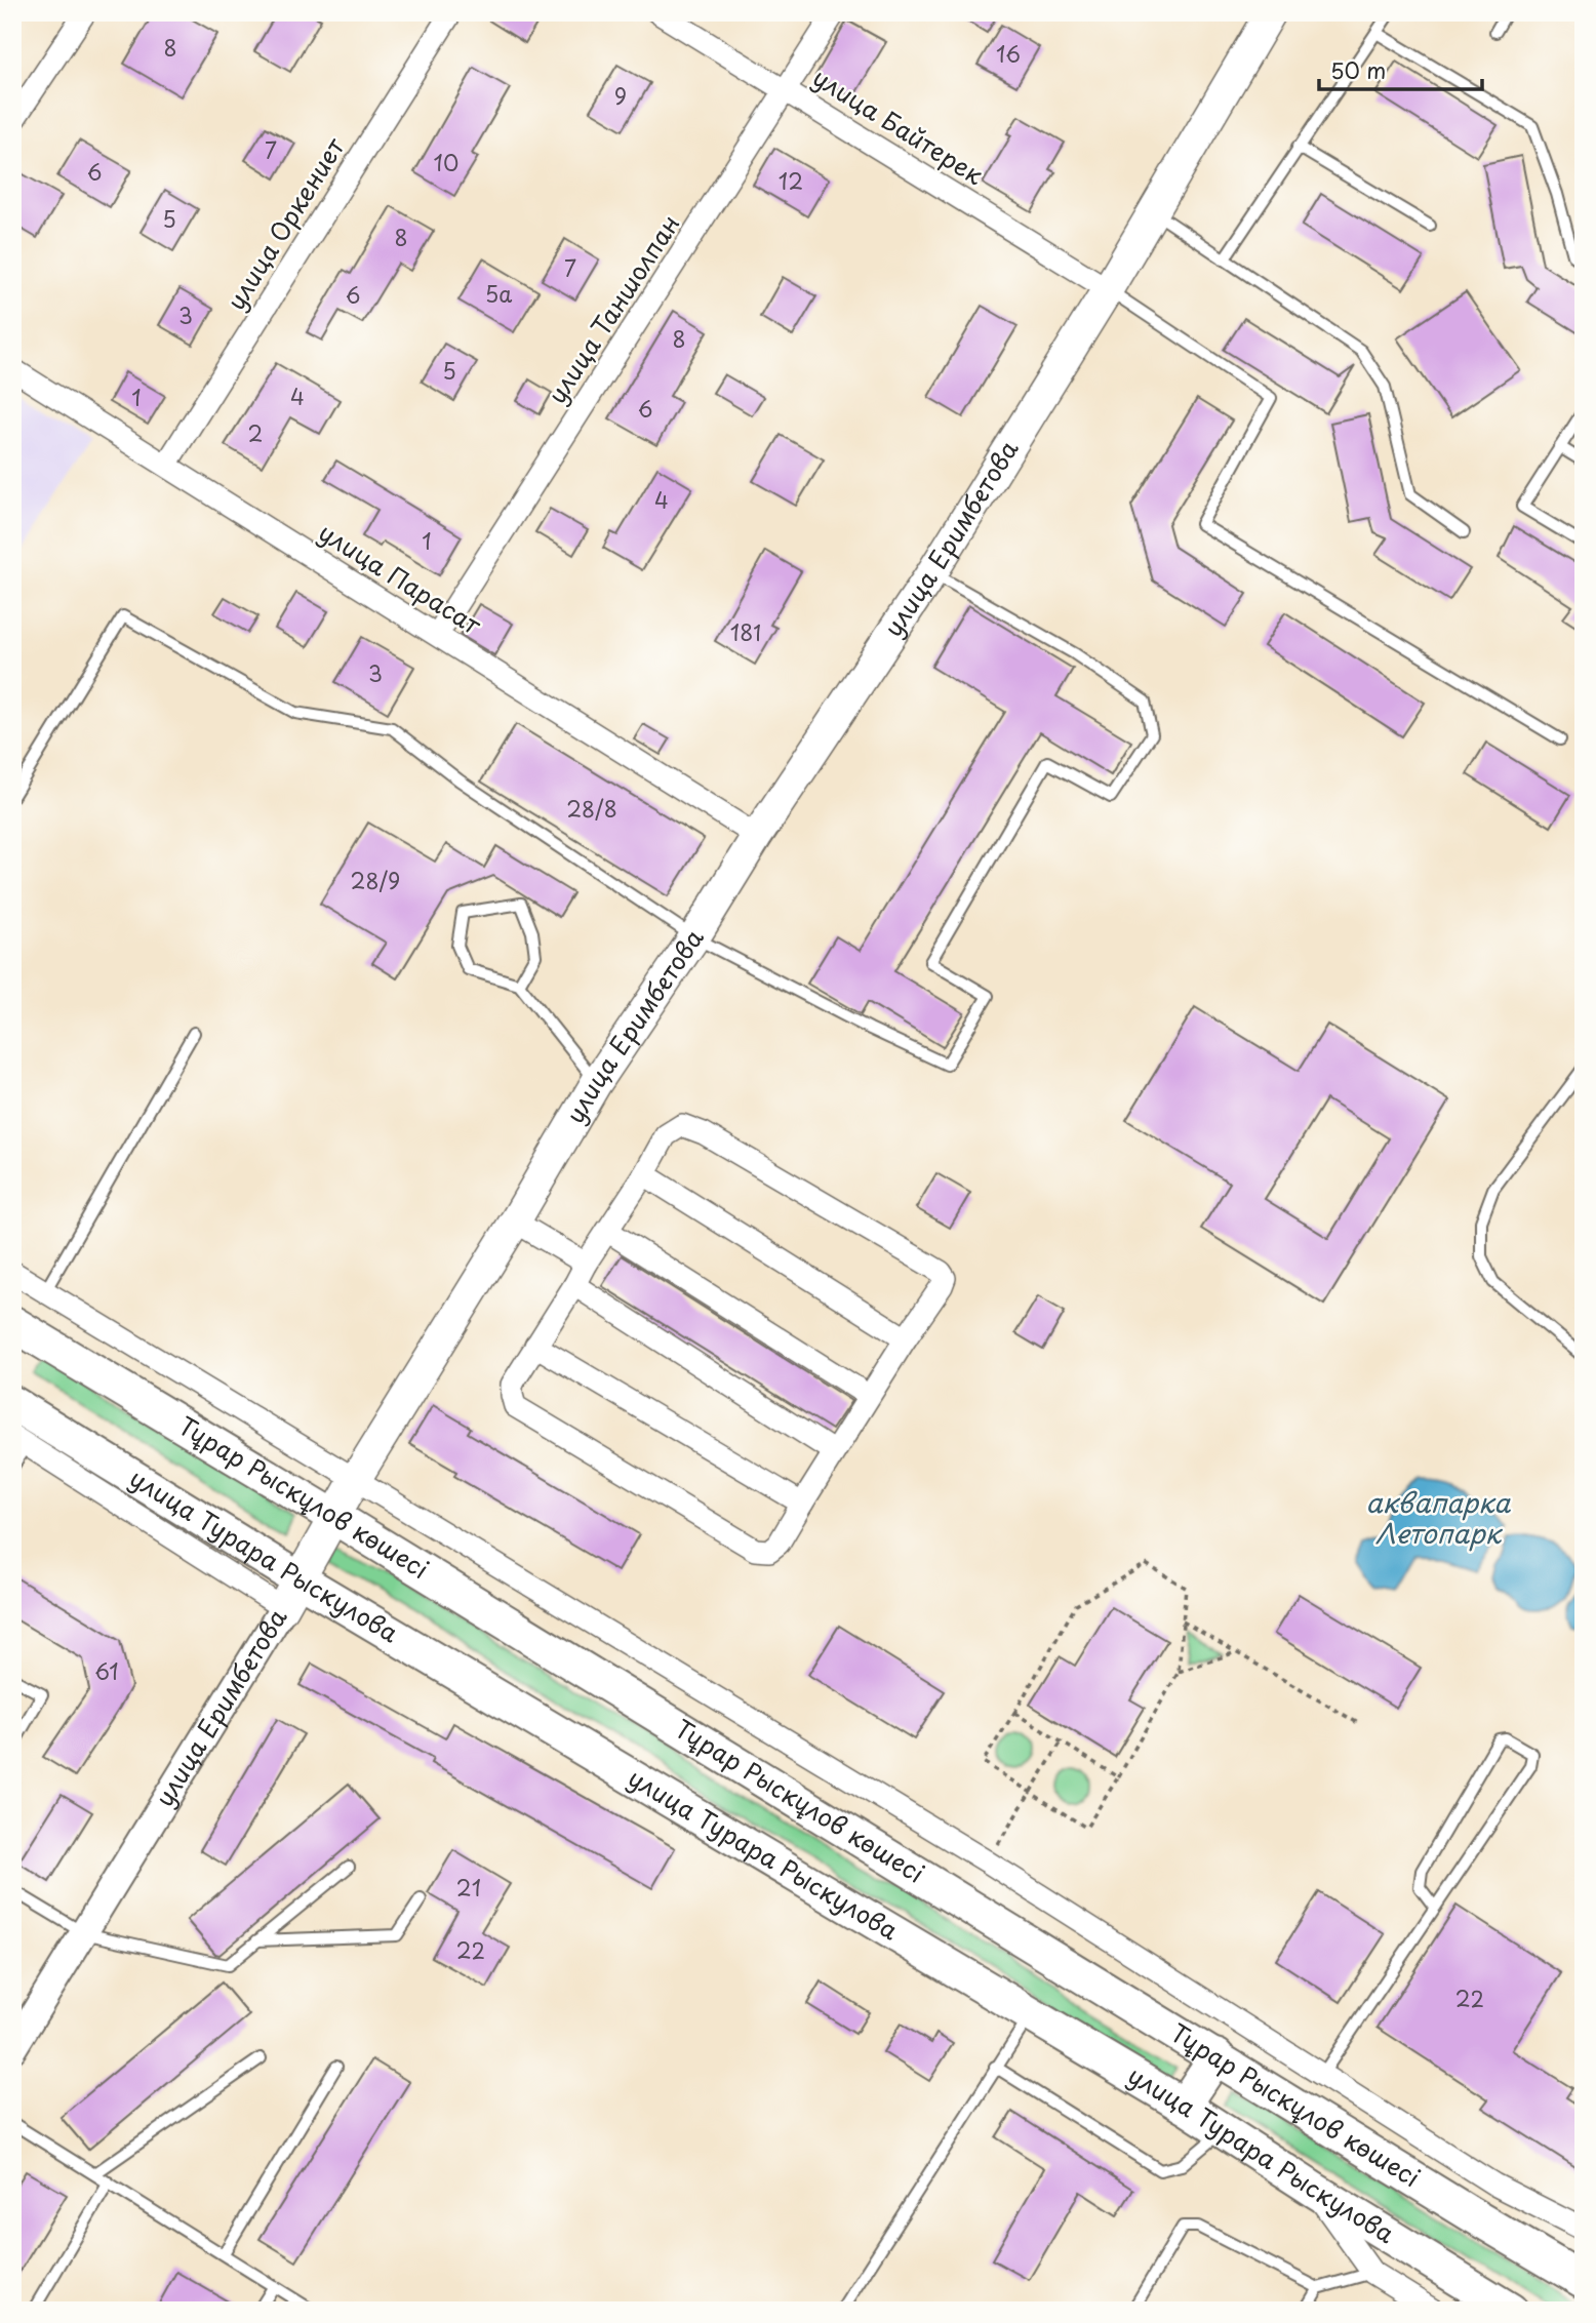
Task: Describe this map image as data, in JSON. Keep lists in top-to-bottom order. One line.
{"streets":{"main road":["улица Еримбетова","Тұрар Рыскұлов көшесі","улица Турара Рыскулова"],"street":["улица Байтерек","улица Оркениет","улица Таншолпан","улица Парасат"]},"crossings":[["улица Байтерек","улица Таншолпан"],["улица Байтерек","улица Еримбетова"],["улица Оркениет","улица Парасат"],["улица Таншолпан","улица Парасат"],["улица Еримбетова","улица Парасат"],["улица Еримбетова","Тұрар Рыскұлов көшесі"],["улица Еримбетова","улица Турара Рыскулова"]],"water":["аквапарка Летопарк"],"house_numbers":["8","16","9","7","10","6","12","5","8","7","5а","6","3","8","5","4","1","6","2","4","1","181","3","28/8","28/9","61","21","22","22"],"scale_bar":"50 m"}
